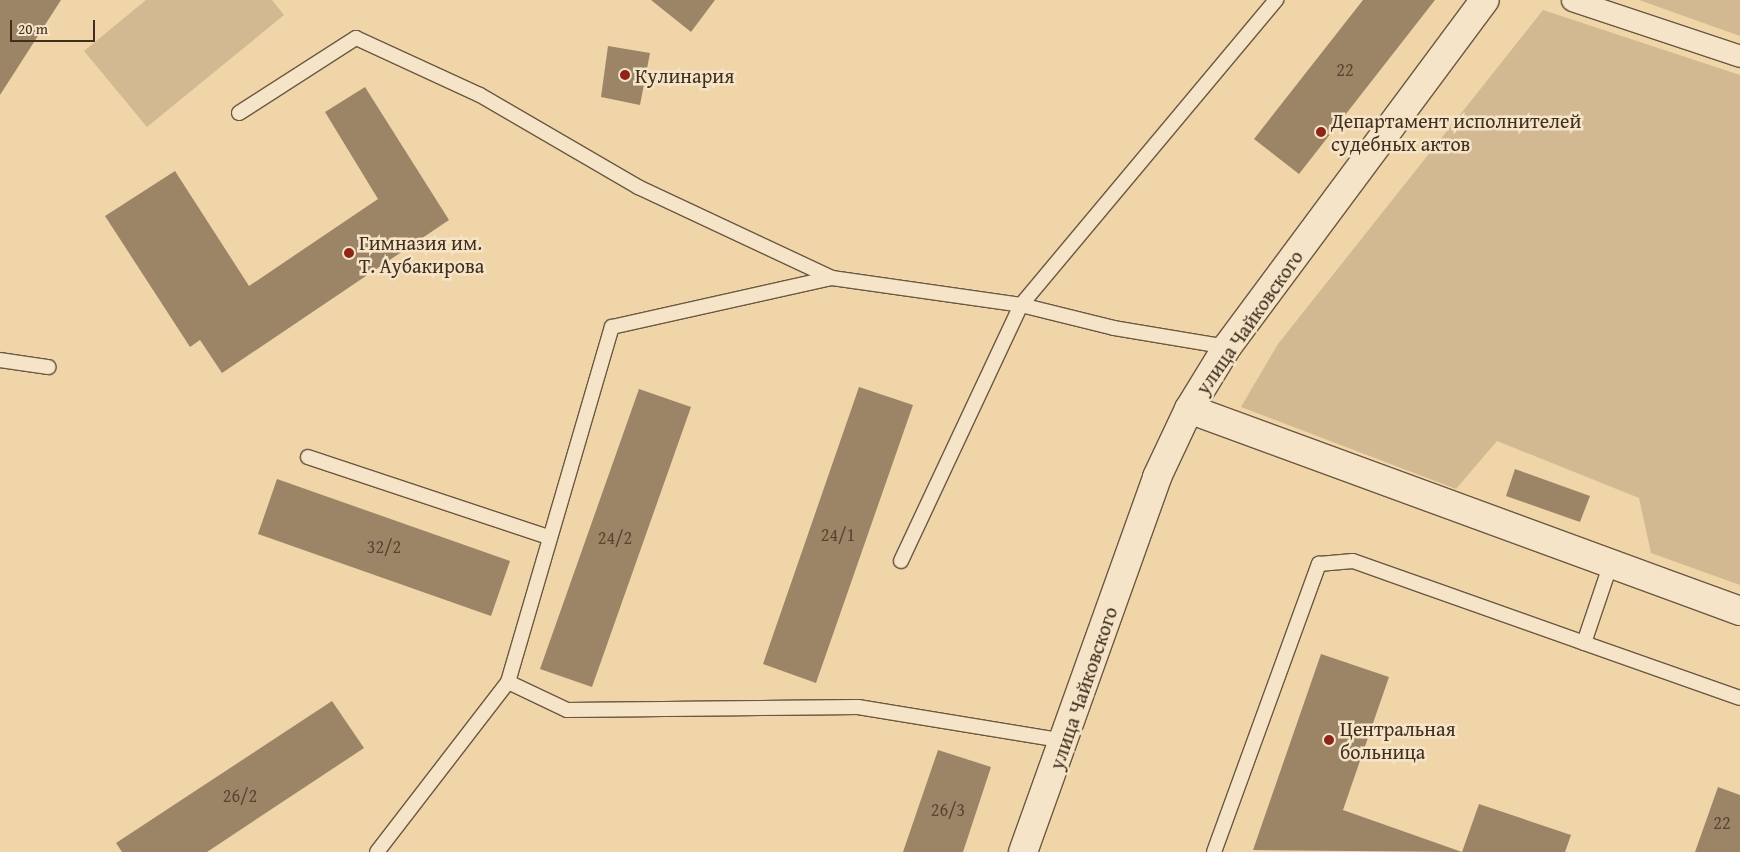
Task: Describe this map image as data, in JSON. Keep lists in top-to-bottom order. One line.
{"streets":{"street":["улица Чайковского"]},"places":["Кулинария","Департамент исполнителей судебных актов","Гимназия им. Т. Аубакирова","Центральная больница"],"house_numbers":["22","24/1","24/2","32/2","26/2","26/3","22"],"scale_bar":"20 m"}
